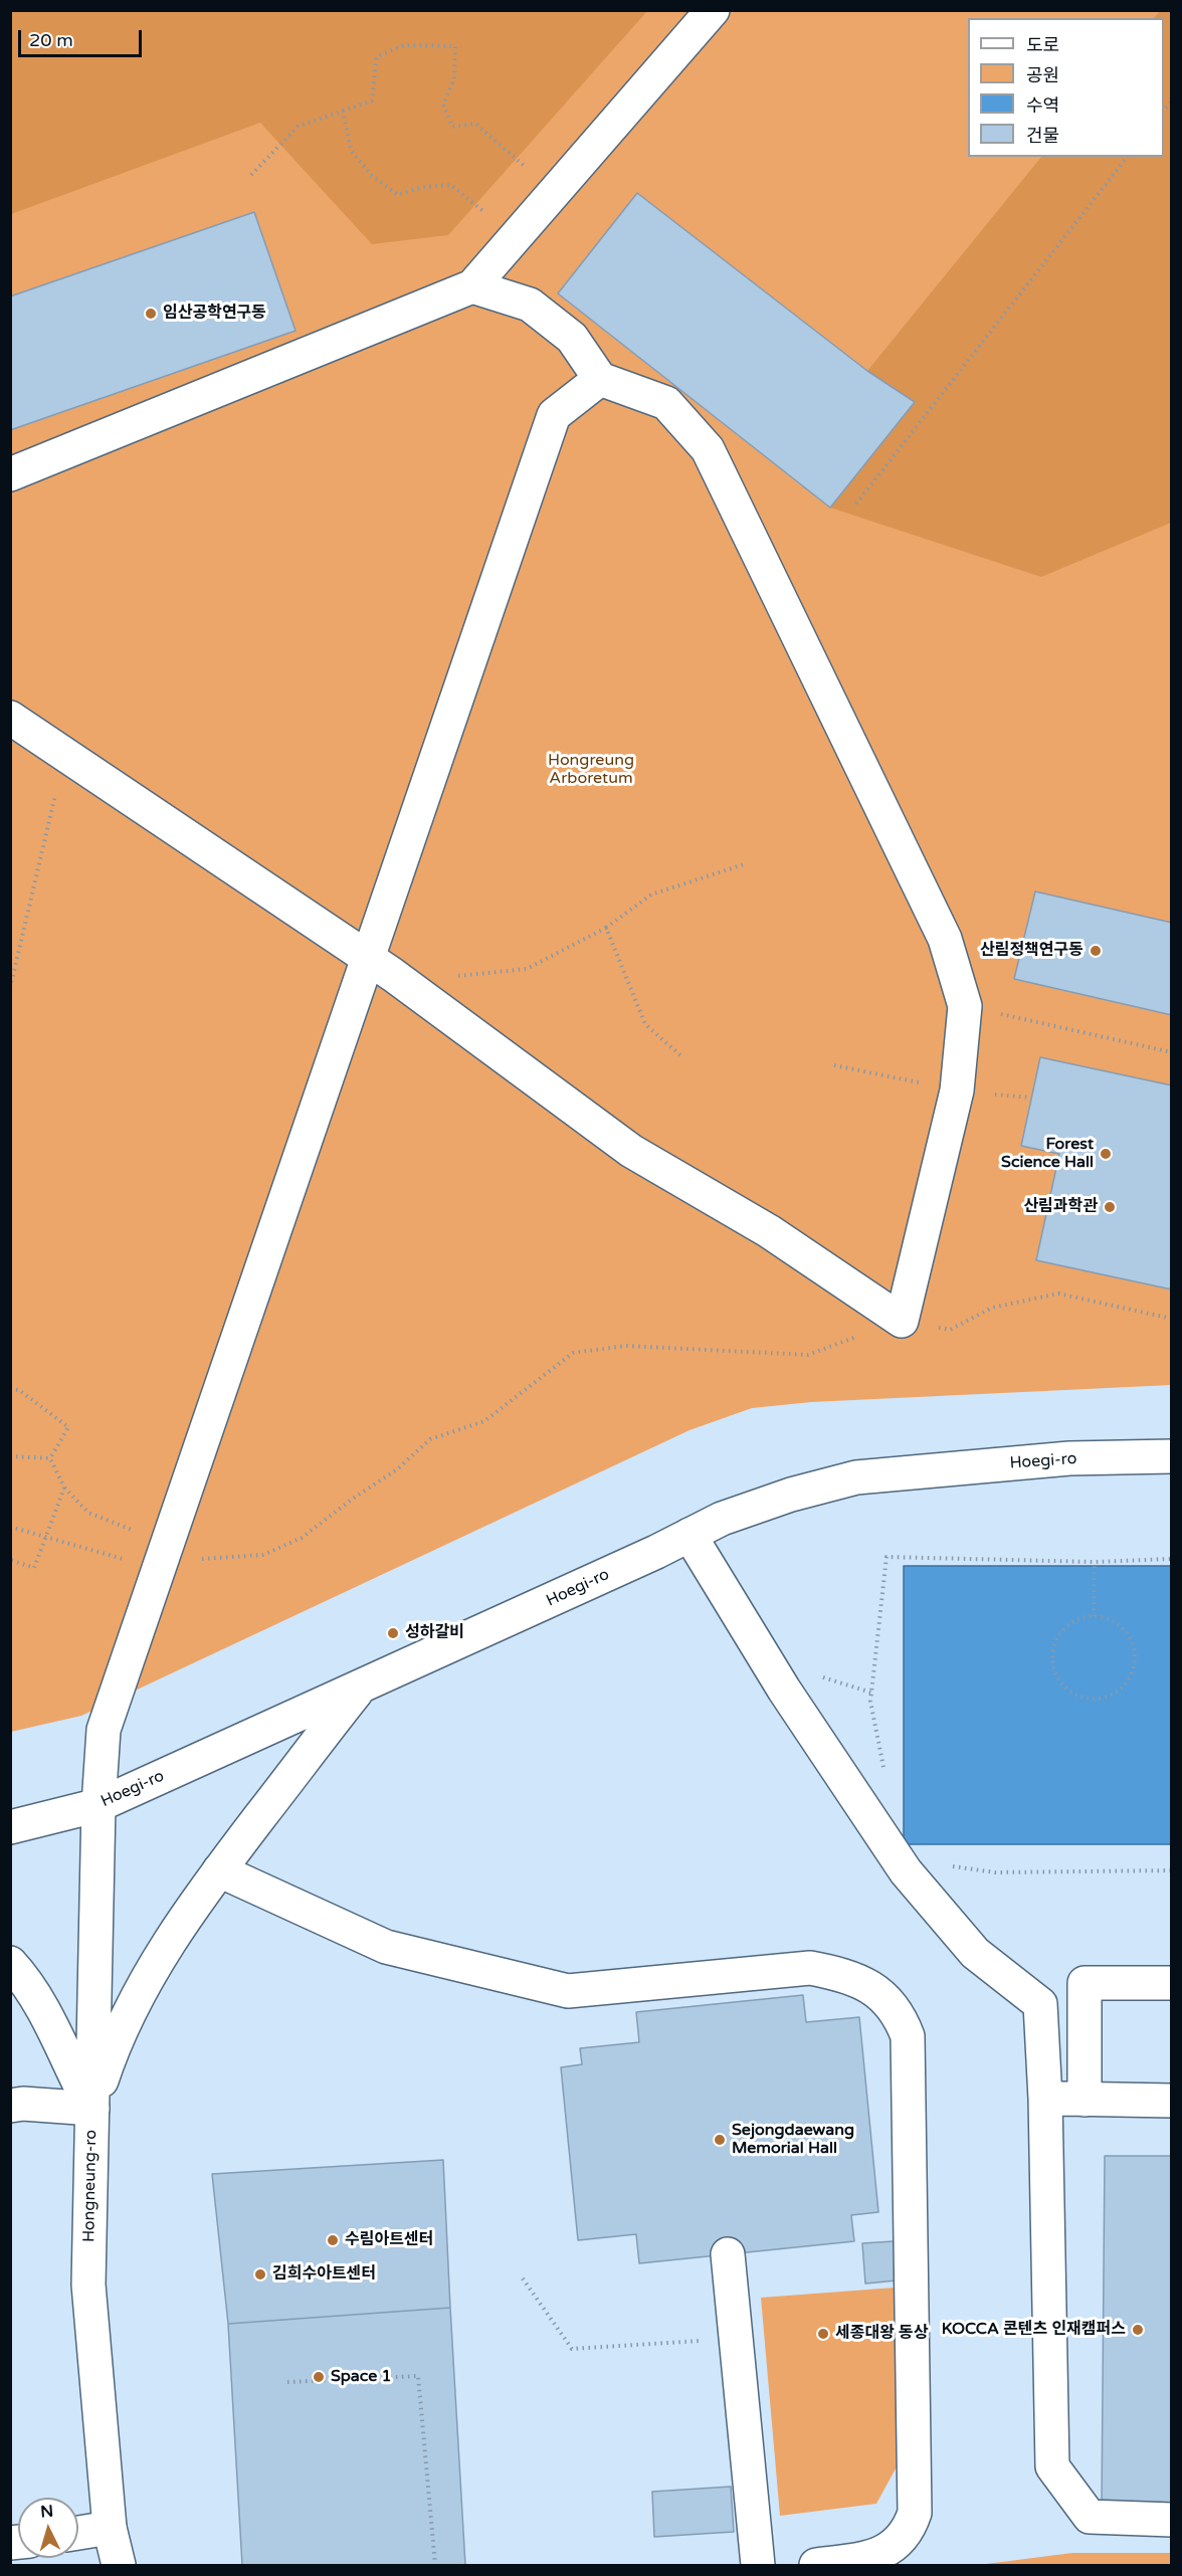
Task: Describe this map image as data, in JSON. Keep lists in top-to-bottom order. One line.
{"streets":{"main road":["Hoegi-ro","Hongneung-ro"]},"crossings":[["Hoegi-ro","Hongneung-ro"]],"parks":["Hongreung Arboretum"],"places":["임산공학연구동","산림정책연구동","Forest Science Hall","산림과학관","성하갈비","Sejongdaewang Memorial Hall","수림아트센터","김희수아트센터","KOCCA 콘텐츠 인재캠퍼스","세종대왕 동상","Space 1"],"legend":["도로","공원","수역","건물"],"scale_bar":"20 m","north":"top"}
